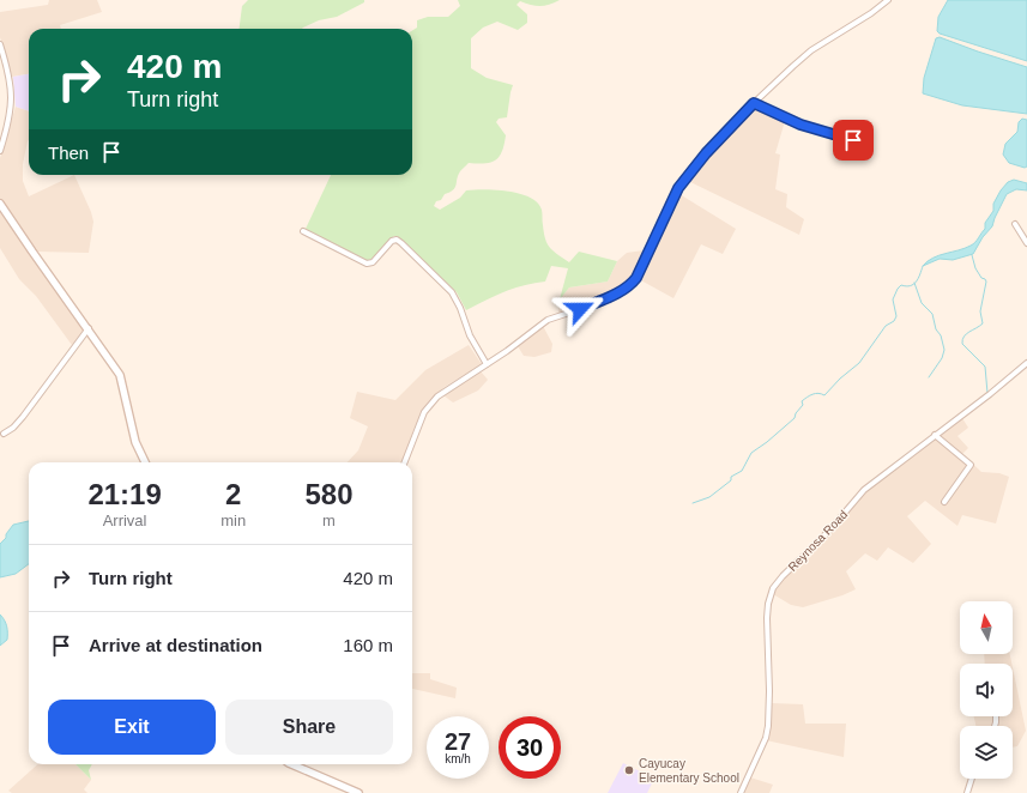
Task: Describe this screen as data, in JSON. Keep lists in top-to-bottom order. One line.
{"streets":{"street":["Reynosa Road"]},"places":["Cayucay Elementary School"],"north":"top","page":{"turn":["420 m","Turn right"],"then":"Then","eta":["21:19","Arrival","2","min","580","m"],"list":[{"name":"Turn right","value":"420 m"},{"name":"Arrive at destination","value":"160 m"}],"buttons":["Exit","Share"],"speed":"27 km/h","limit":"30"}}
